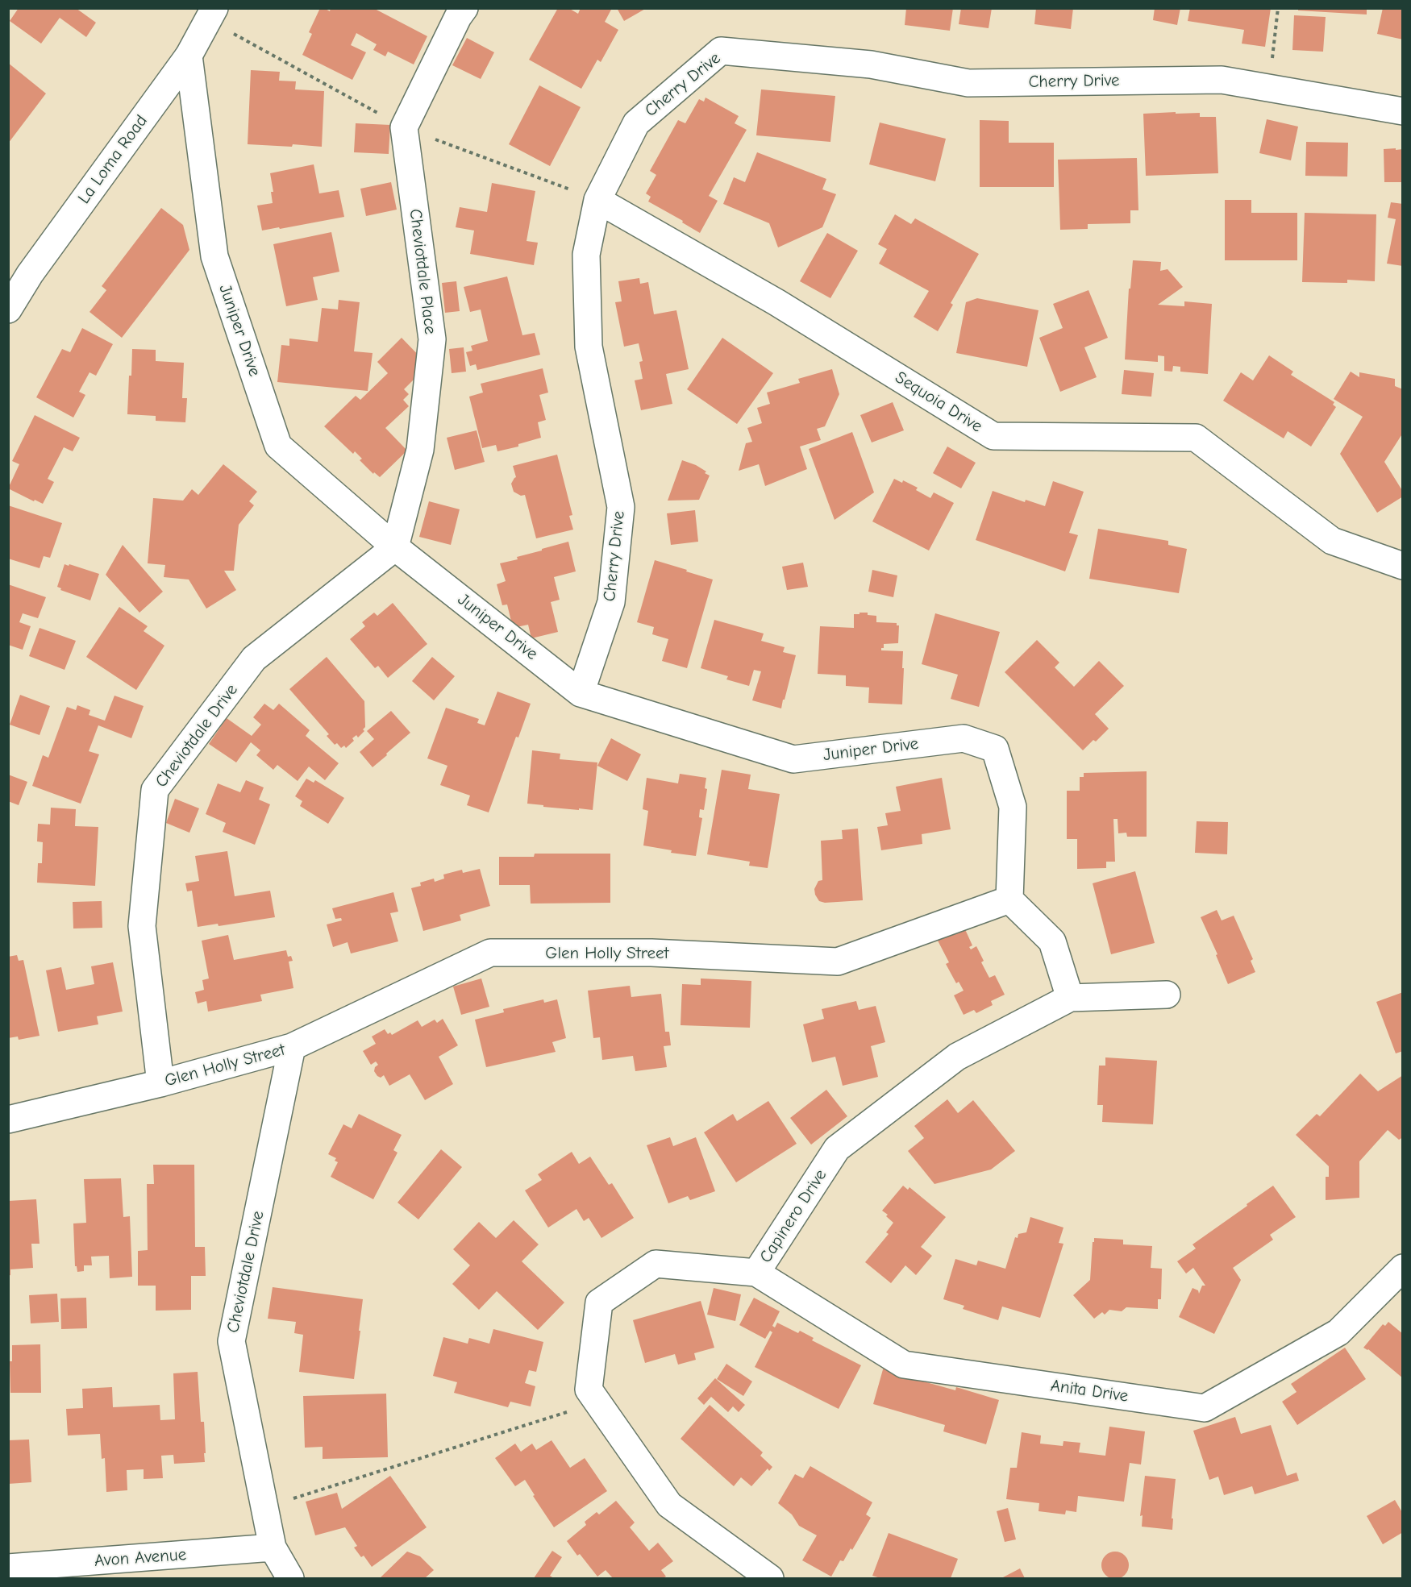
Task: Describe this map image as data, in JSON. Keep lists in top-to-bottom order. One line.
{"streets":{"street":["Cherry Drive","La Loma Road","Cheviotdale Place","Juniper Drive","Sequoia Drive","Cheviotdale Drive","Glen Holly Street","Capinero Drive","Anita Drive","Avon Avenue"]},"crossings":[["Cherry Drive","Juniper Drive"],["Cherry Drive","Sequoia Drive"],["La Loma Road","Juniper Drive"],["Cheviotdale Place","Juniper Drive"],["Cheviotdale Place","Cheviotdale Drive"],["Juniper Drive","Cheviotdale Drive"],["Juniper Drive","Glen Holly Street"],["Cheviotdale Drive","Glen Holly Street"],["Cheviotdale Drive","Avon Avenue"],["Capinero Drive","Anita Drive"]]}
